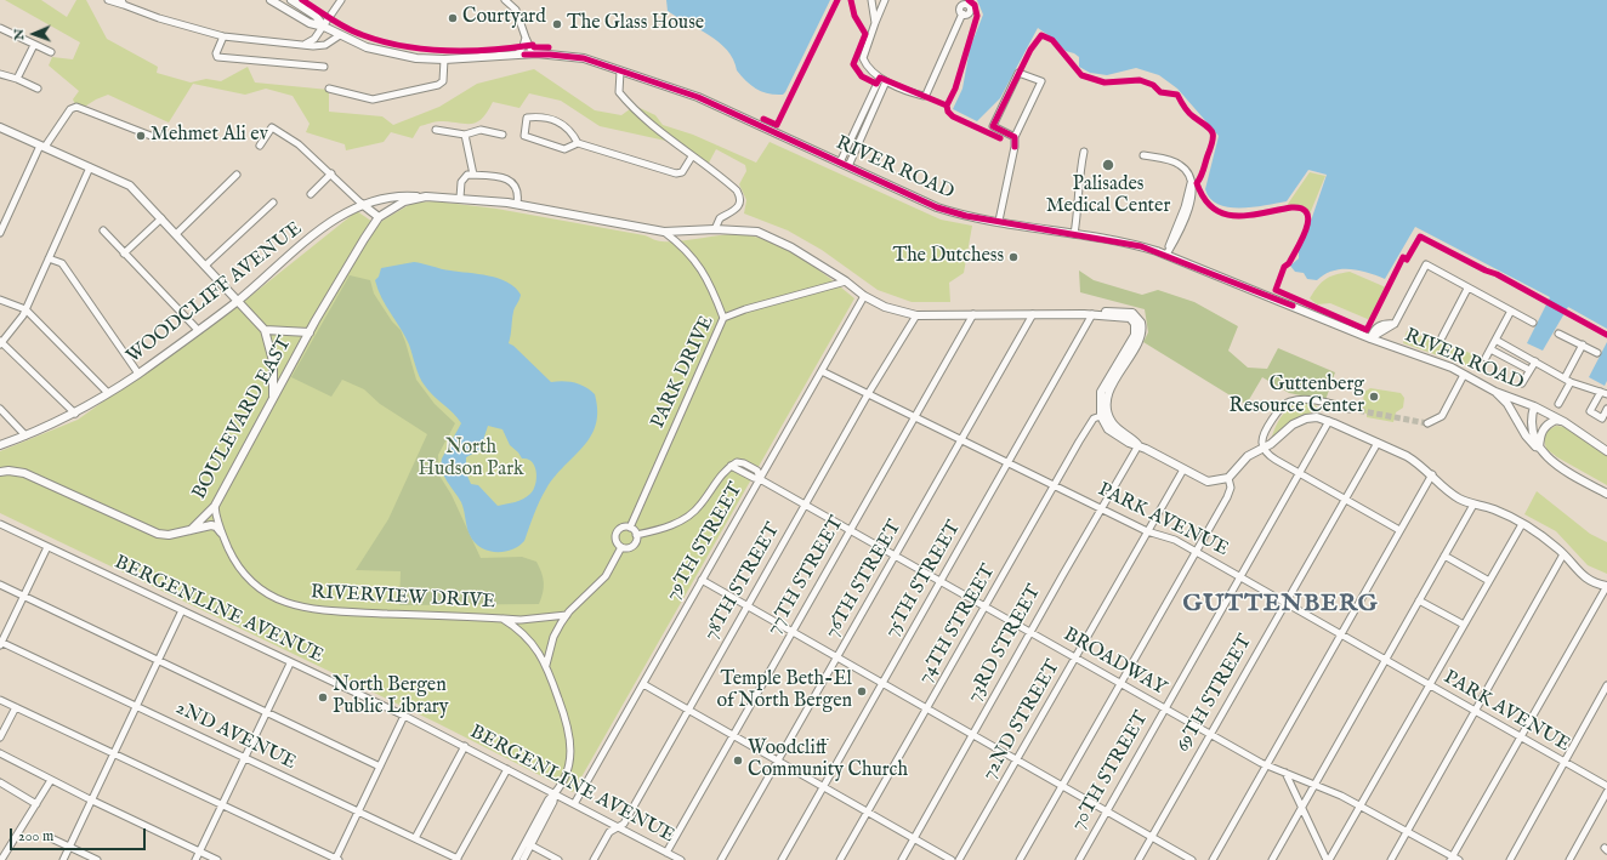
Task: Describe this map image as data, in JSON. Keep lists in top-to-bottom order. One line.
{"streets":{"main road":["RIVER ROAD","WOODCLIFF AVENUE","BOULEVARD EAST"],"street":["PARK DRIVE","PARK AVENUE","79TH STREET","77TH STREET","76TH STREET","75TH STREET","78TH STREET","RIVERVIEW DRIVE","BERGENLINE AVENUE","74TH STREET","73RD STREET","BROADWAY","69TH STREET","72ND STREET","2ND AVENUE","70TH STREET"]},"crossings":[["WOODCLIFF AVENUE","BOULEVARD EAST"],["PARK DRIVE","BOULEVARD EAST"],["PARK DRIVE","79TH STREET"],["PARK DRIVE","RIVERVIEW DRIVE"],["PARK DRIVE","BROADWAY"],["BOULEVARD EAST","79TH STREET"],["BOULEVARD EAST","77TH STREET"],["BOULEVARD EAST","76TH STREET"],["BOULEVARD EAST","75TH STREET"],["BOULEVARD EAST","78TH STREET"],["BOULEVARD EAST","RIVERVIEW DRIVE"],["BOULEVARD EAST","74TH STREET"],["PARK AVENUE","79TH STREET"],["PARK AVENUE","77TH STREET"],["PARK AVENUE","76TH STREET"],["PARK AVENUE","75TH STREET"],["PARK AVENUE","78TH STREET"],["PARK AVENUE","74TH STREET"],["PARK AVENUE","73RD STREET"],["PARK AVENUE","69TH STREET"],["PARK AVENUE","72ND STREET"],["PARK AVENUE","70TH STREET"],["79TH STREET","BERGENLINE AVENUE"],["79TH STREET","BROADWAY"],["77TH STREET","BERGENLINE AVENUE"],["77TH STREET","BROADWAY"],["76TH STREET","BROADWAY"],["75TH STREET","BROADWAY"],["78TH STREET","BERGENLINE AVENUE"],["78TH STREET","BROADWAY"],["RIVERVIEW DRIVE","BERGENLINE AVENUE"],["74TH STREET","BROADWAY"],["73RD STREET","BROADWAY"],["BROADWAY","69TH STREET"],["BROADWAY","72ND STREET"],["BROADWAY","70TH STREET"]],"districts":["GUTTENBERG"],"parks":["North Hudson Park"],"places":["Courtyard","The Glass House","Mehmet Ali ev","Palisades Medical Center","The Dutchess","Guttenberg Resource Center","Temple Beth-El of North Bergen","North Bergen Public Library","Woodcliff Community Church"],"scale_bar":"200 m","north":"left"}
